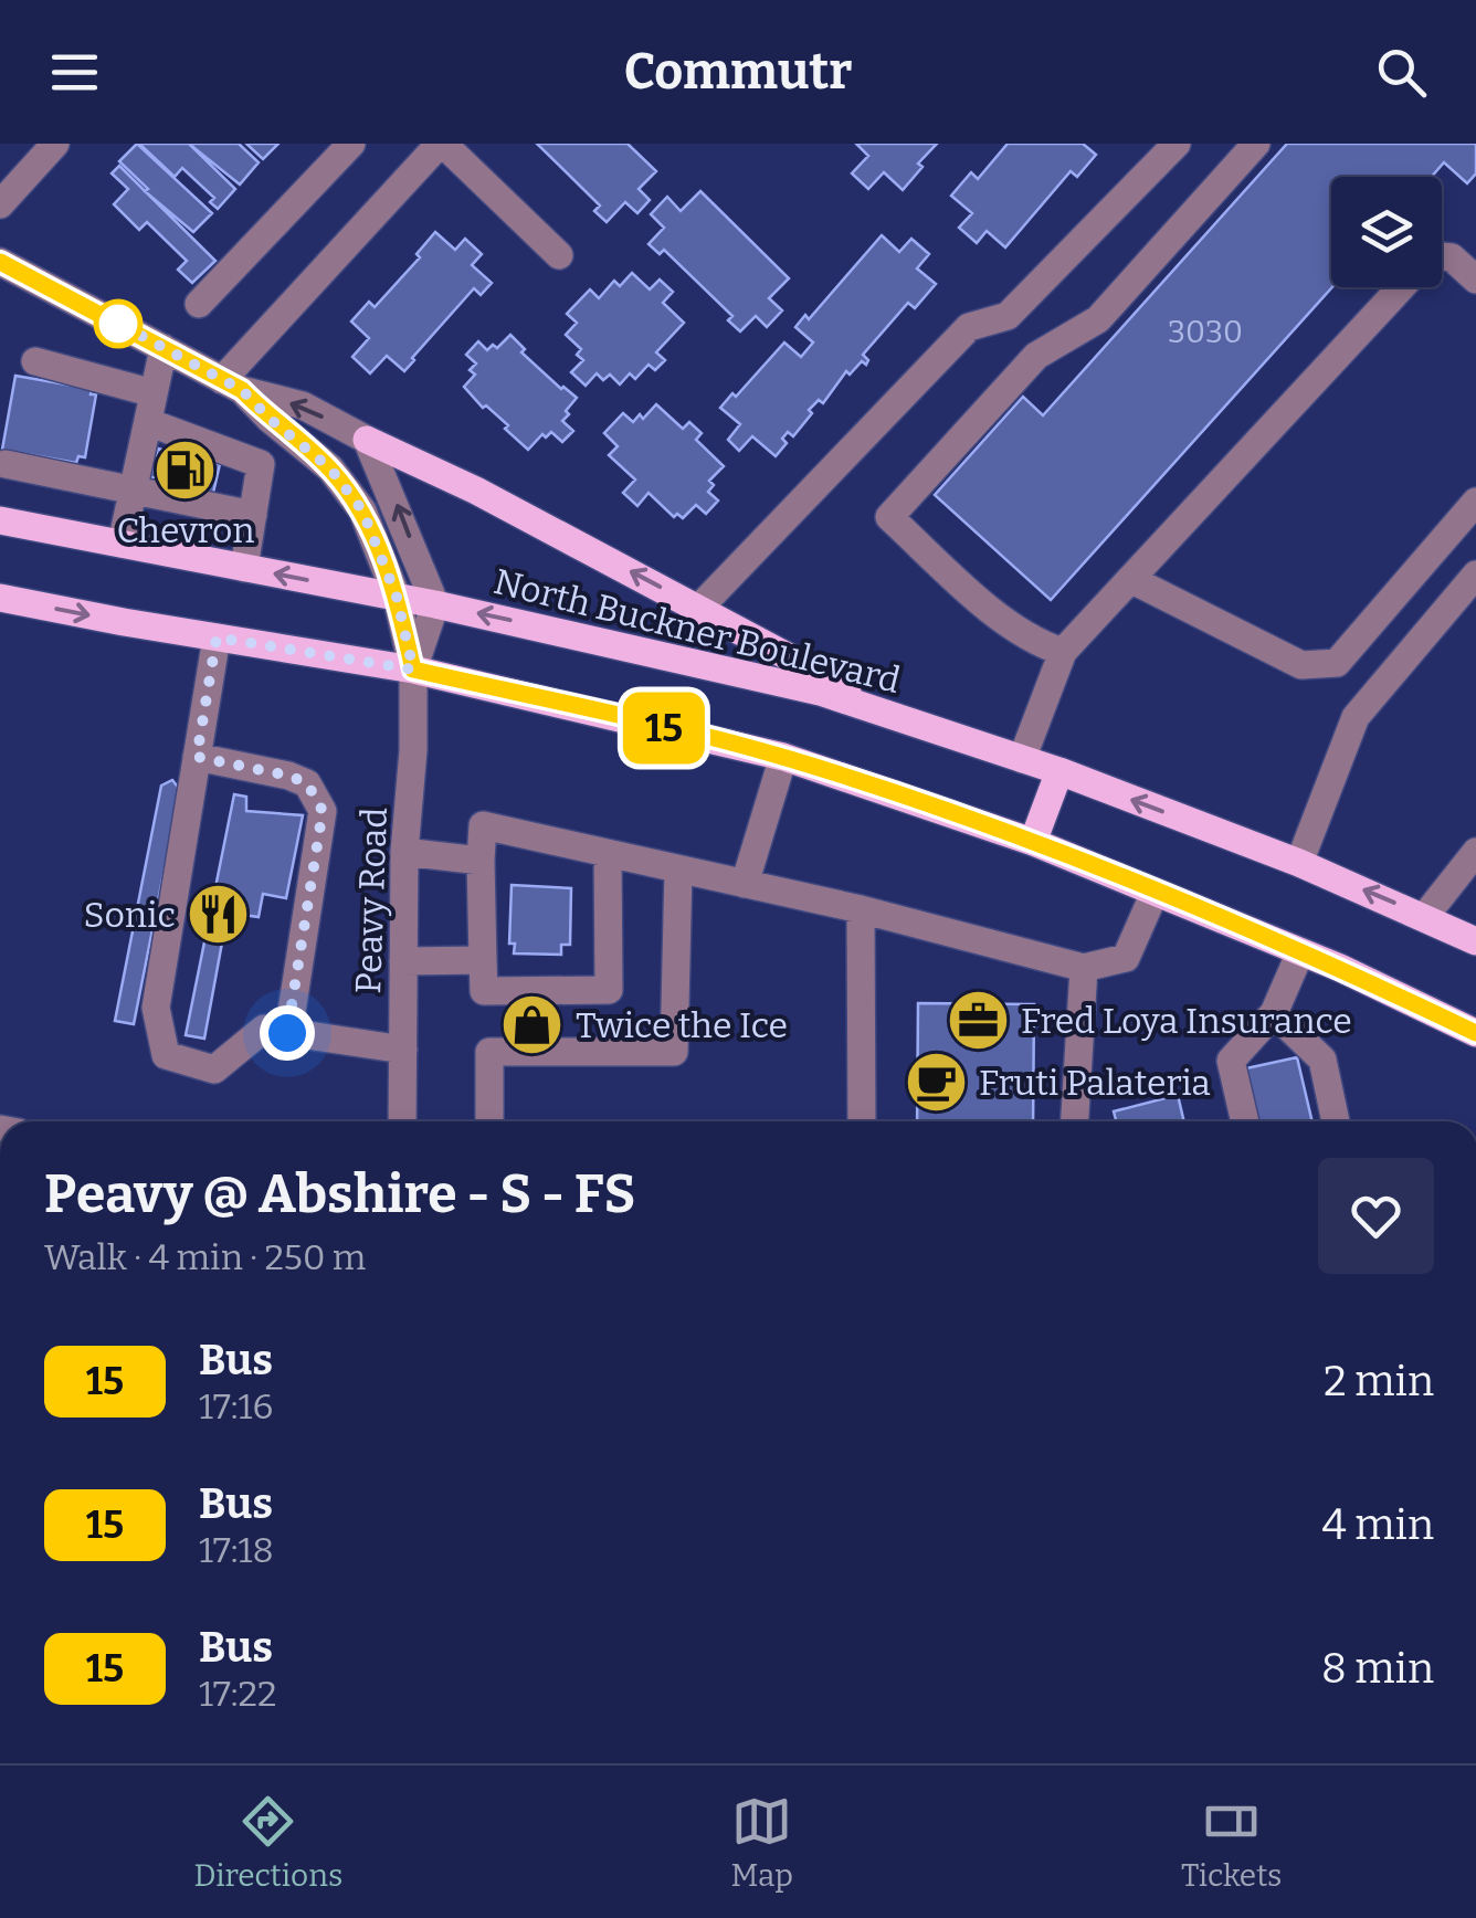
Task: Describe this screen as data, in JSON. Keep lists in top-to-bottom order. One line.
{"streets":{"main road":["North Buckner Boulevard"],"street":["Peavy Road"]},"crossings":[["North Buckner Boulevard","Peavy Road"]],"places":{"fuel station":["Chevron"],"restaurant":["Sonic"],"office":["Fred Loya Insurance"],"shop":["Twice the Ice"],"cafe":["Fruti Palateria"]},"lines":["bus line 15"],"house_numbers":["3030"],"page":{"header":"Commutr","on_map":"15","heading":["Peavy @ Abshire - S - FS","Walk · 4 min · 250 m"],"list":[{"mark":"15","name":"Bus","note":"17:16","value":"2 min"},{"mark":"15","name":"Bus","note":"17:18","value":"4 min"},{"mark":"15","name":"Bus","note":"17:22","value":"8 min"}],"tabs":["Directions","Map","Tickets"]}}
